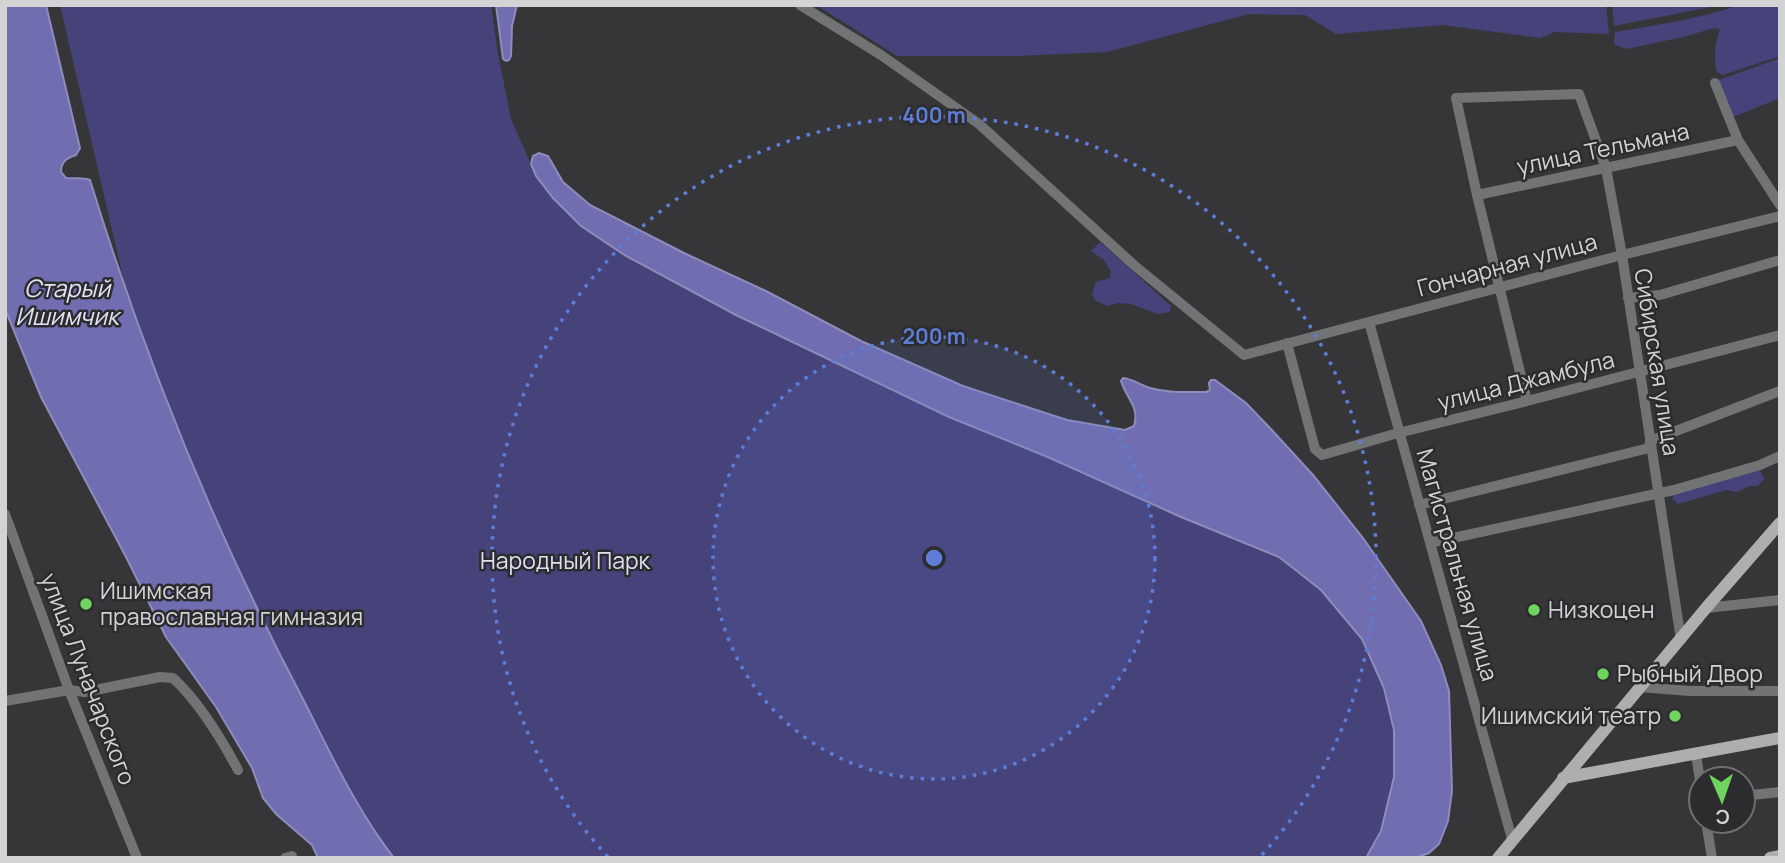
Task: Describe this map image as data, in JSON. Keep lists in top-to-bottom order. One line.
{"streets":{"street":["улица Тельмана","Гончарная улица","Сибирская улица","улица Джамбула","Магистральная улица","улица Луначарского"]},"crossings":[["улица Тельмана","Сибирская улица"],["Гончарная улица","Сибирская улица"],["Гончарная улица","улица Джамбула"],["Гончарная улица","Магистральная улица"],["Сибирская улица","улица Джамбула"],["улица Джамбула","Магистральная улица"]],"water":["Старый Ишимчик"],"parks":["Народный Парк"],"places":["Ишимская православная гимназия","Низкоцен","Рыбный Двор","Ишимский театр"],"north":"bottom","rings":["400 m","200 m"]}
